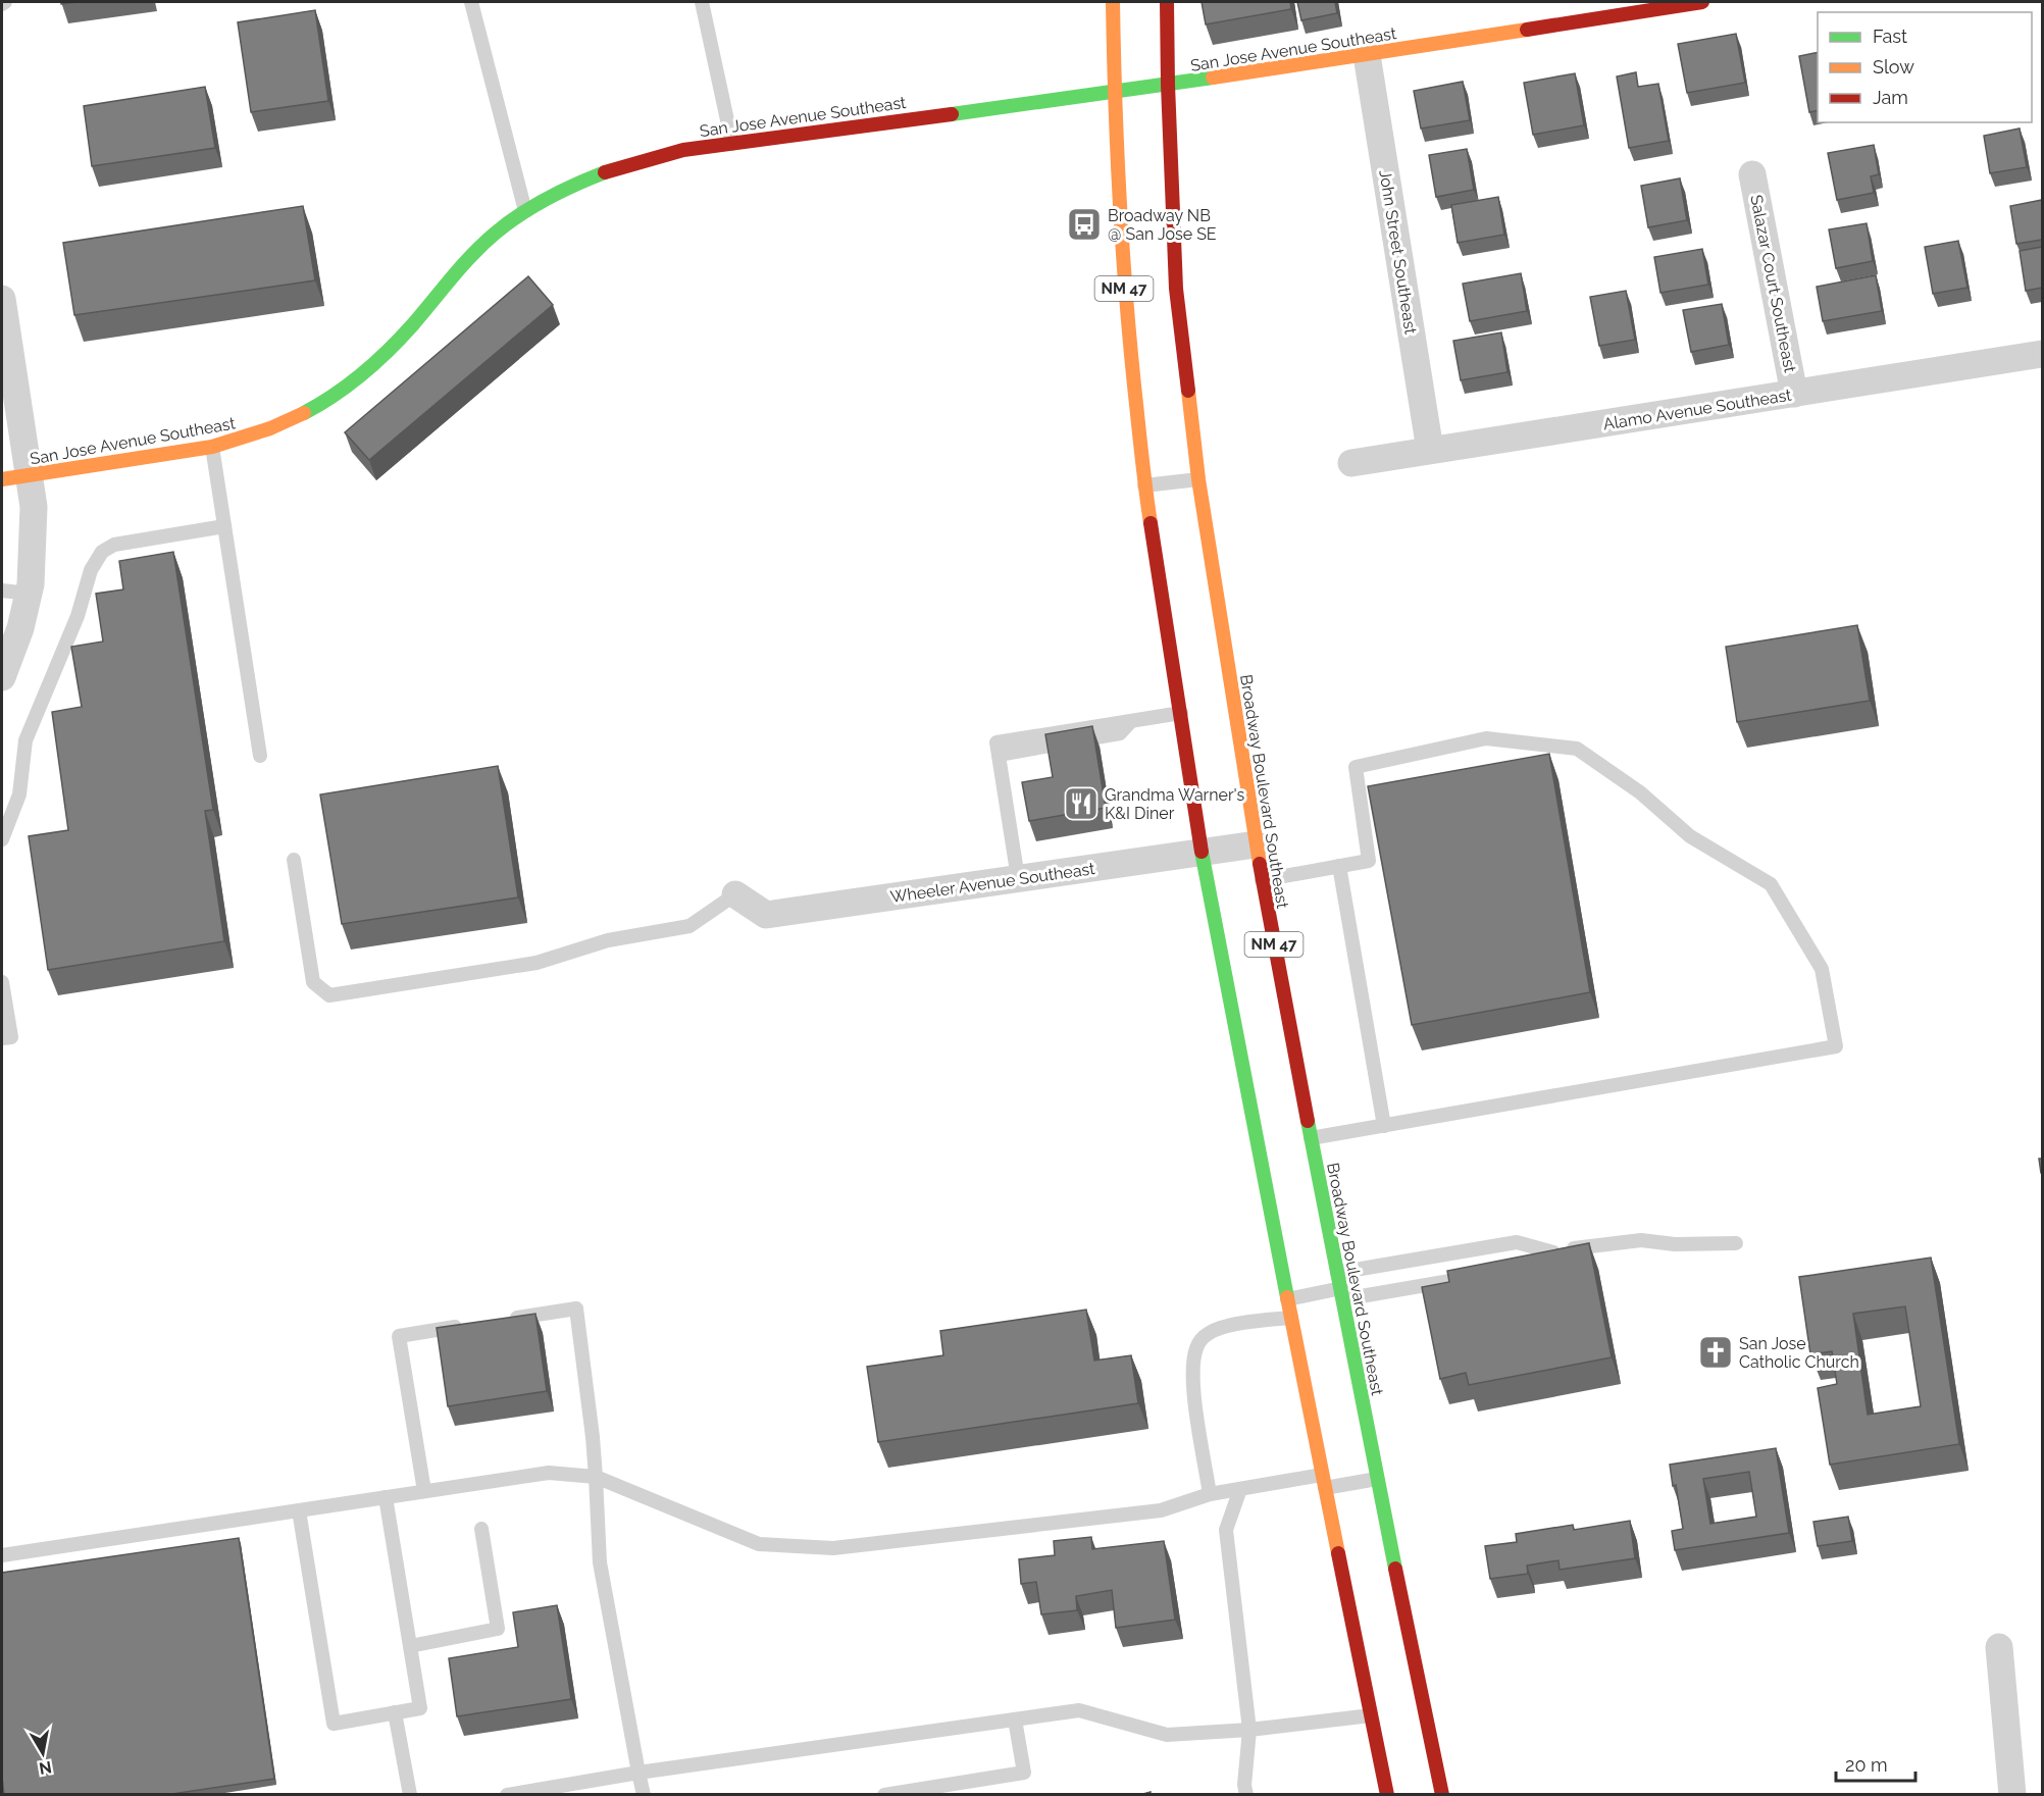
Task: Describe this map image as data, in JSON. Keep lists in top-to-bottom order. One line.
{"streets":{"main road":["San Jose Avenue Southeast","NM 47","Broadway Boulevard Southeast"],"street":["John Street Southeast","Salazar Court Southeast","Alamo Avenue Southeast","Wheeler Avenue Southeast"]},"crossings":[["San Jose Avenue Southeast","John Street Southeast"],["San Jose Avenue Southeast","NM 47"],["San Jose Avenue Southeast","Broadway Boulevard Southeast"],["John Street Southeast","Alamo Avenue Southeast"],["Salazar Court Southeast","Alamo Avenue Southeast"],["NM 47","Wheeler Avenue Southeast"],["Broadway Boulevard Southeast","Wheeler Avenue Southeast"]],"places":{"bus stop":["Broadway NB @ San Jose SE"],"restaurant":["Grandma Warner's K&I Diner"],"church":["San Jose Catholic Church"]},"legend":["Fast","Slow","Jam"],"scale_bar":"20 m","north":"bottom"}
